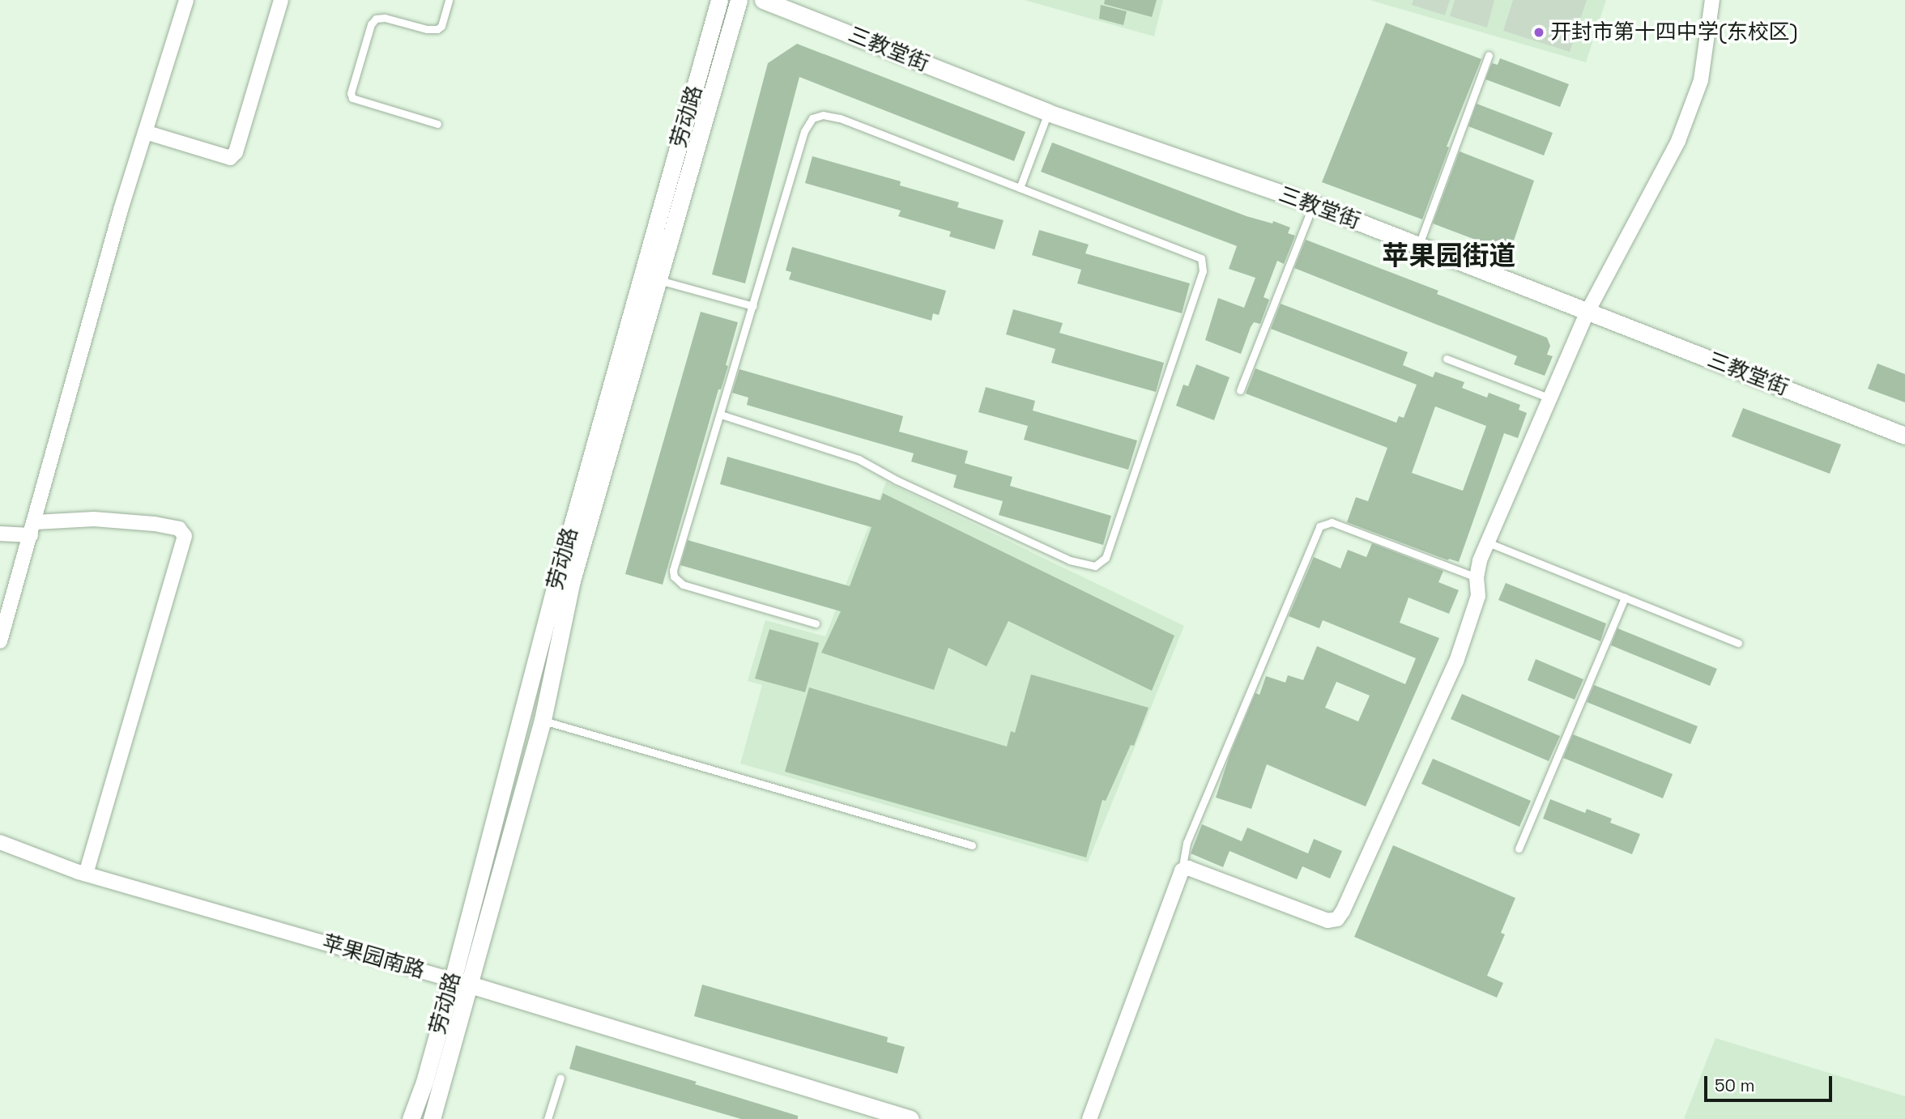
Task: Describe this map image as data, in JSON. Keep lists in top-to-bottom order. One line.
{"streets":{"street":["三教堂街","劳动路","苹果园南路"]},"crossings":[["劳动路","苹果园南路"]],"districts":["苹果园街道"],"places":["开封市第十四中学(东校区)"],"scale_bar":"50 m"}
